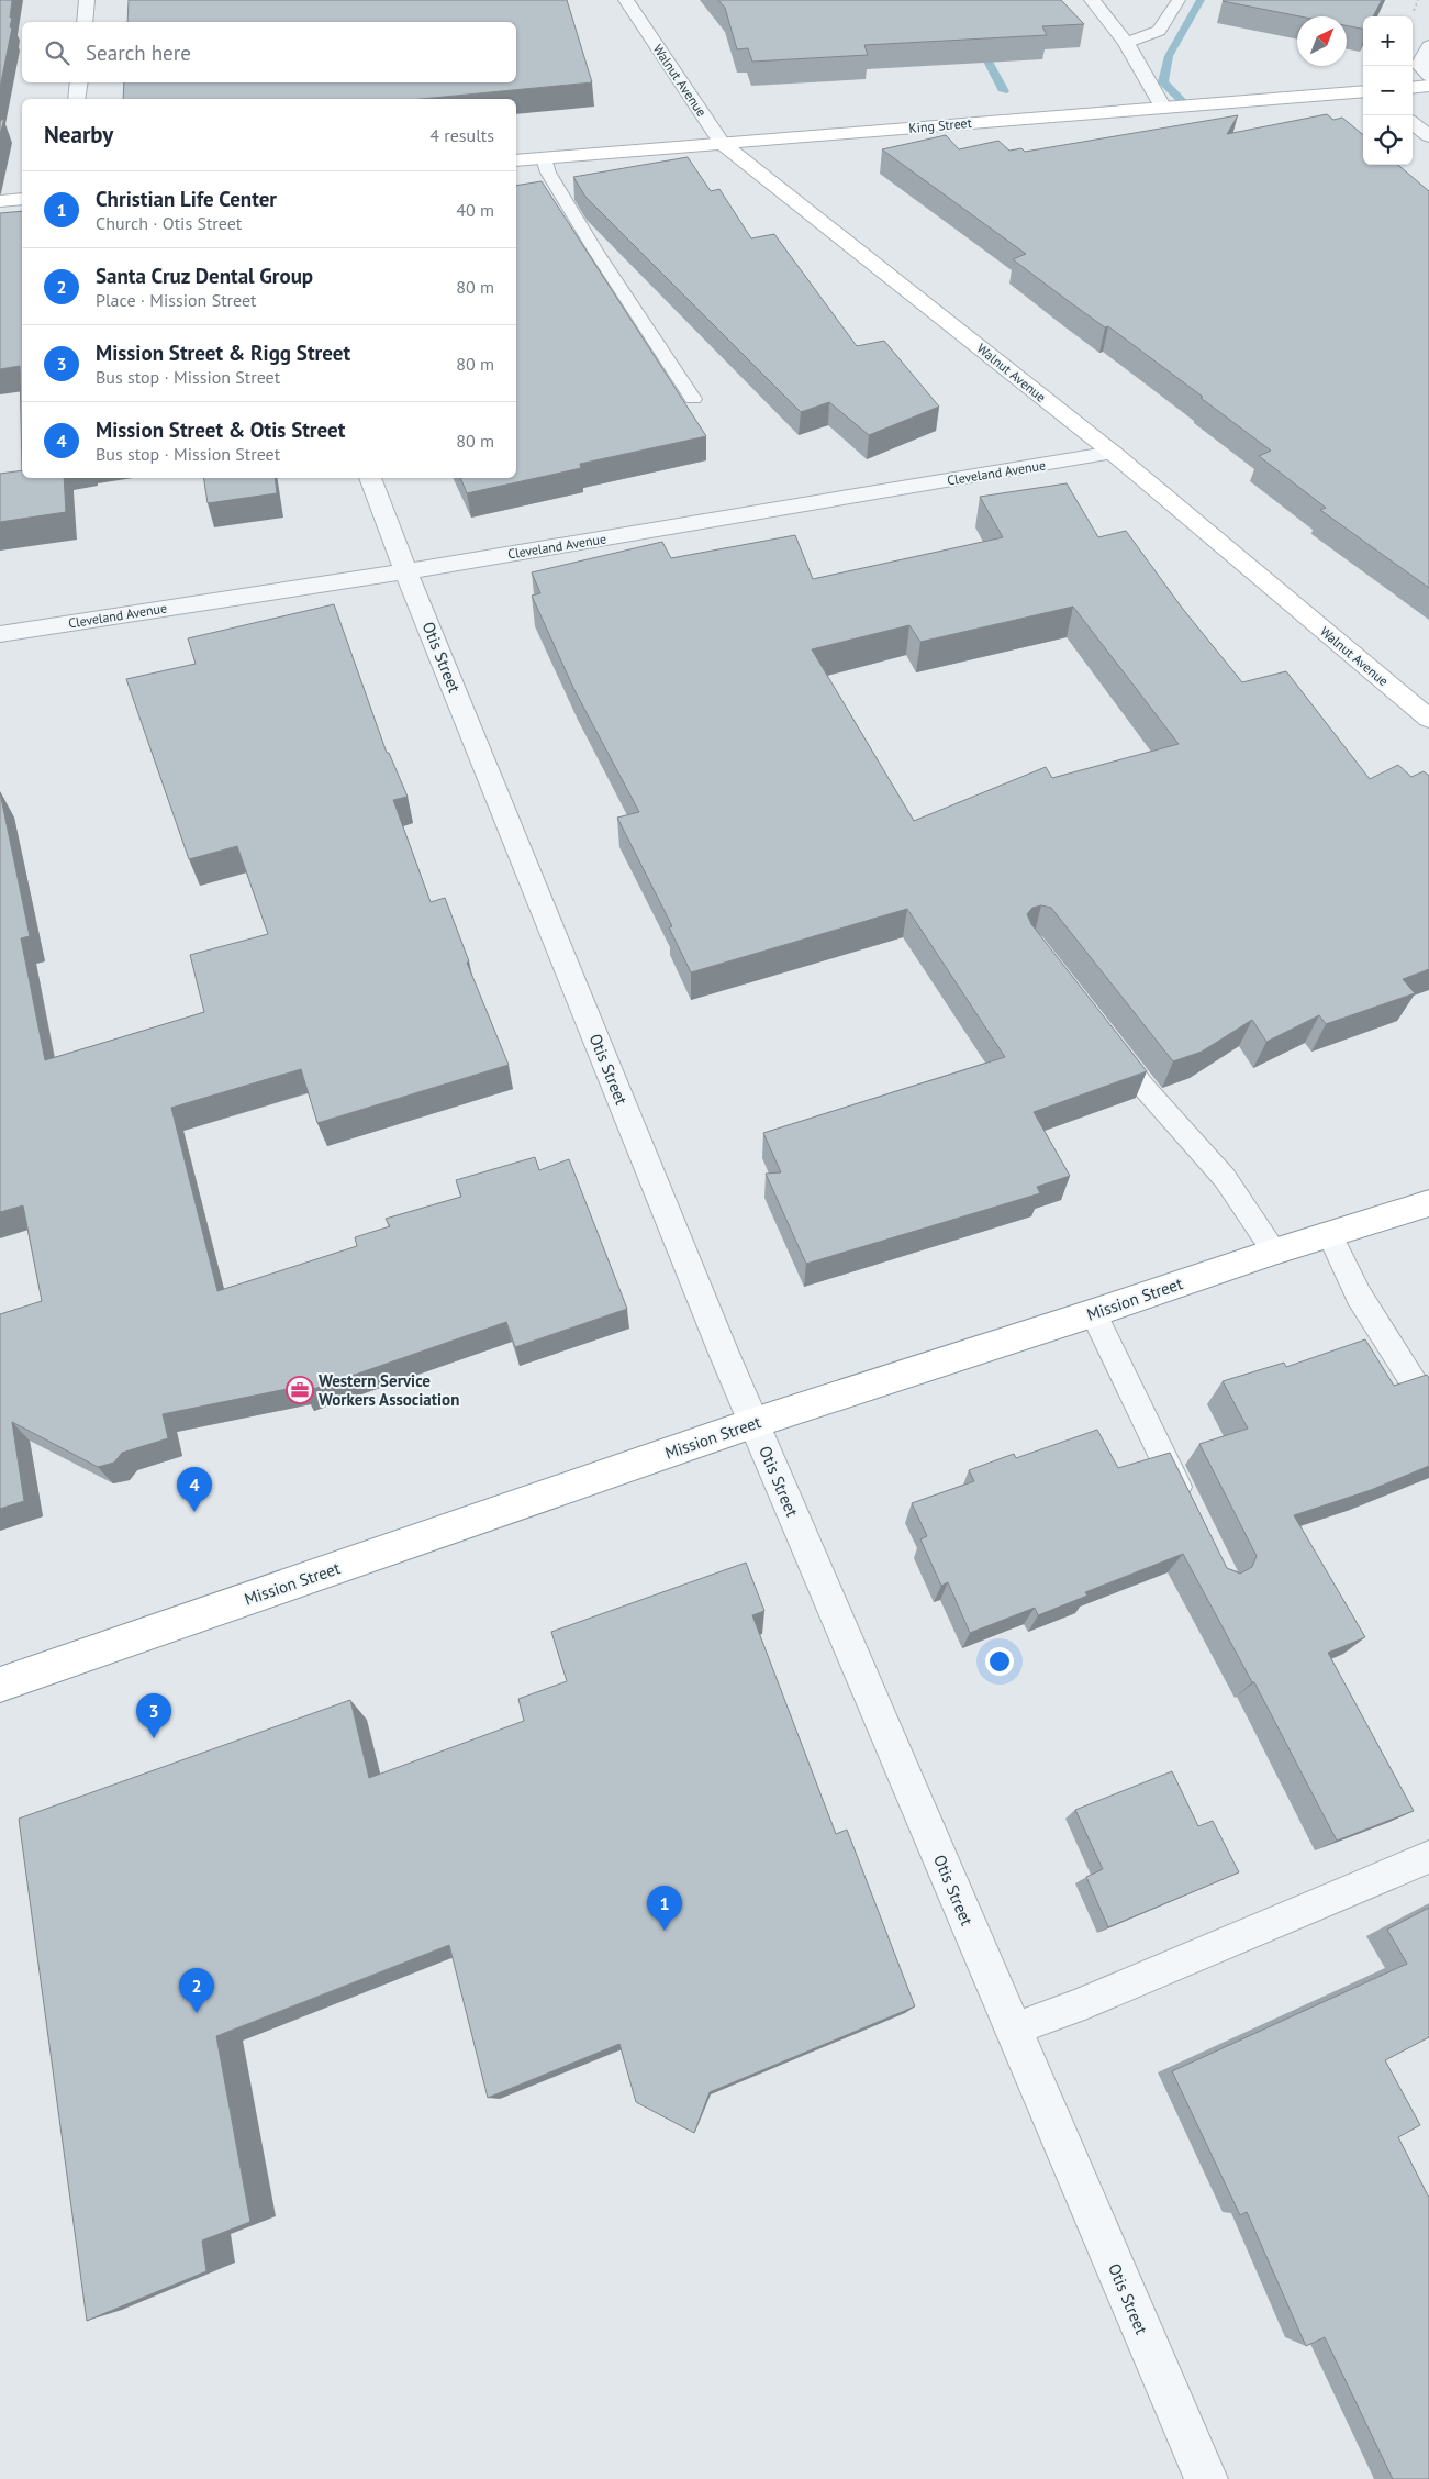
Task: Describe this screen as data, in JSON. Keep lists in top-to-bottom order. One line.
{"streets":{"main road":["Walnut Avenue","King Street","Mission Street"],"street":["Cleveland Avenue","Otis Street"]},"crossings":[["Walnut Avenue","King Street"],["Walnut Avenue","Cleveland Avenue"],["Cleveland Avenue","Otis Street"],["Otis Street","Mission Street"]],"places":{"office":["Western Service Workers Association"]},"north":"top right","page":{"map_buttons":["+","−"],"search":"Search here","heading":["Nearby","4 results"],"list":[{"mark":"1","name":"Christian Life Center","note":"Church · Otis Street","value":"40 m"},{"mark":"2","name":"Santa Cruz Dental Group","note":"Place · Mission Street","value":"80 m"},{"mark":"3","name":"Mission Street & Rigg Street","note":"Bus stop · Mission Street","value":"80 m"},{"mark":"4","name":"Mission Street & Otis Street","note":"Bus stop · Mission Street","value":"80 m"}],"pins":["4","3","1","2"]}}
